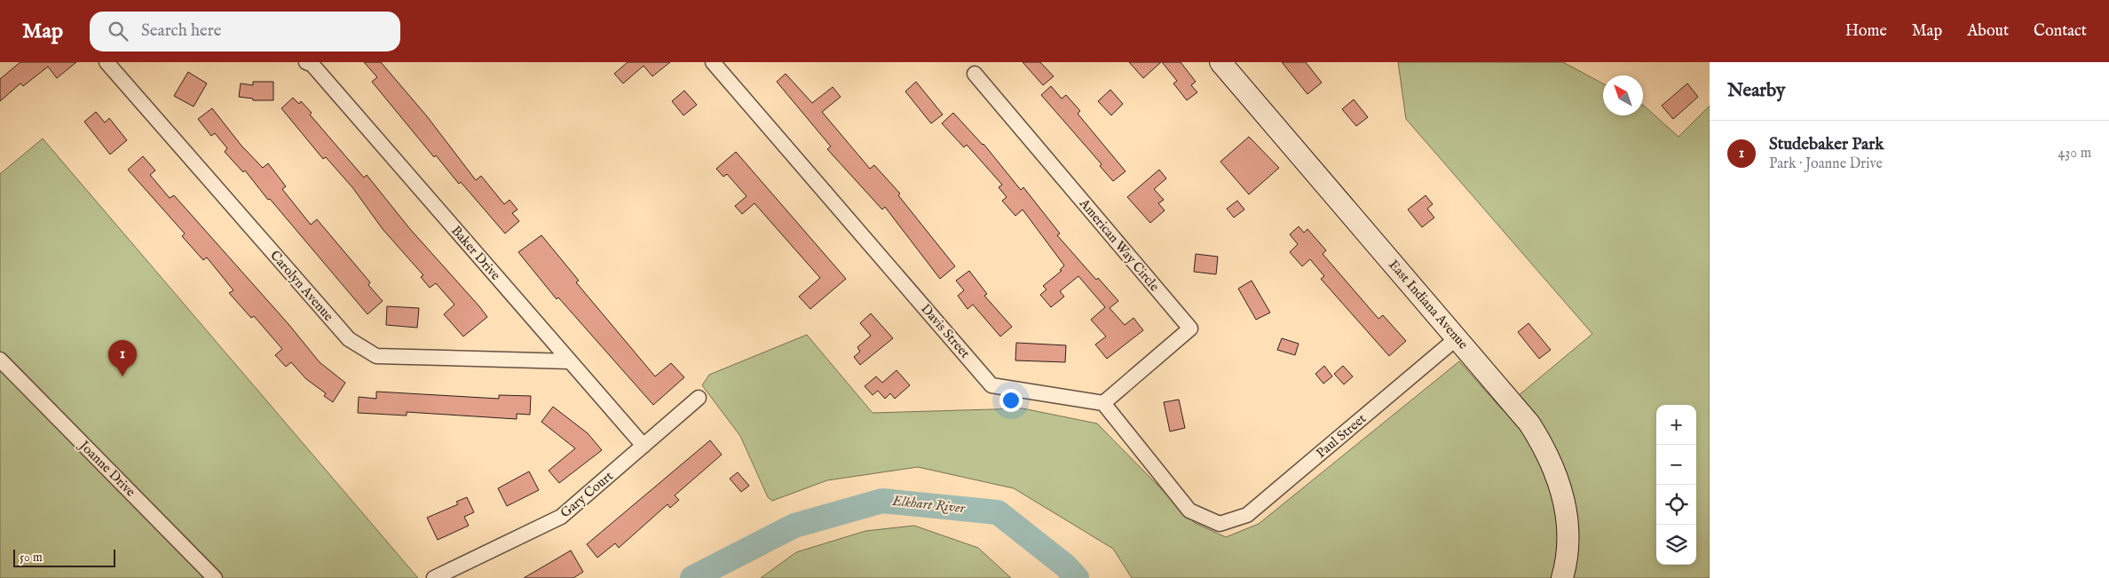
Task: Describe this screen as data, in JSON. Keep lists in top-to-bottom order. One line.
{"streets":{"street":["American Way Circle","Baker Drive","Carolyn Avenue","East Indiana Avenue","Davis Street","Paul Street","Joanne Drive","Gary Court"]},"crossings":[["American Way Circle","Davis Street"],["American Way Circle","Paul Street"],["Baker Drive","Carolyn Avenue"],["Baker Drive","Gary Court"],["East Indiana Avenue","Paul Street"],["Davis Street","Paul Street"]],"water":["Elkhart River"],"scale_bar":"50 m","north":"top left","page":{"header":"Map","search":"Search here","nav":["Home","Map","About","Contact"],"heading":"Nearby","list":[{"mark":"1","name":"Studebaker Park","note":"Park · Joanne Drive","value":"430 m"}],"pins":"1","map_buttons":["+","−"],"scale":"50 m"}}
